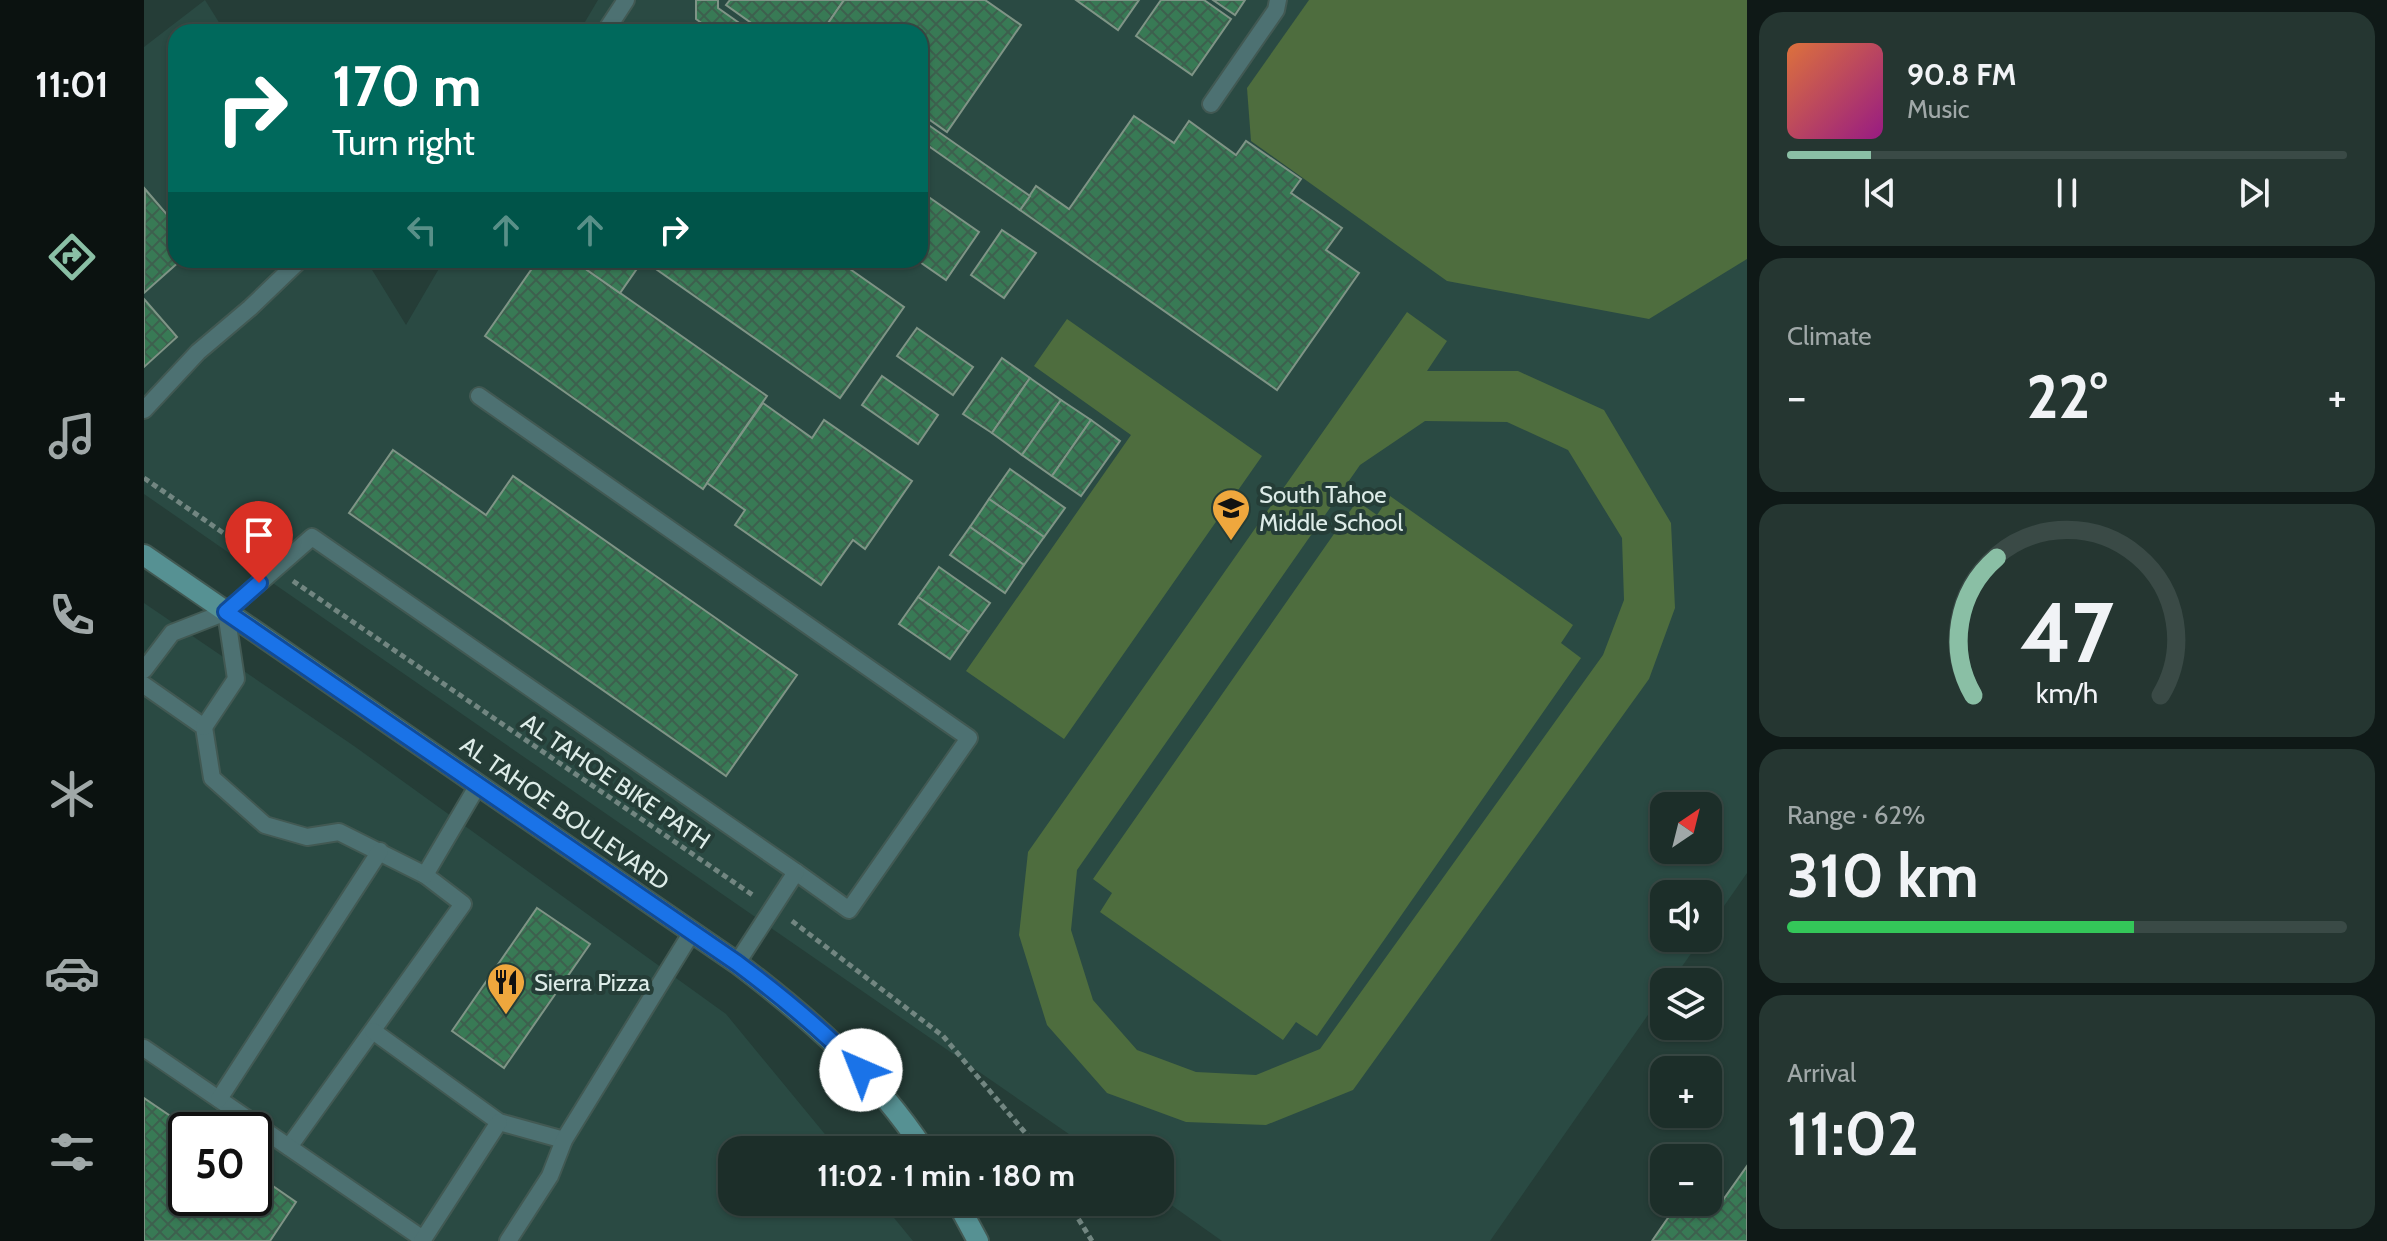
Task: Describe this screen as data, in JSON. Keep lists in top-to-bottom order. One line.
{"streets":{"main road":["AL TAHOE BOULEVARD"],"path":["AL TAHOE BIKE PATH"]},"places":{"school or university":["South Tahoe Middle School"],"restaurant":["Sierra Pizza"]},"north":"top right","page":{"tabs":"11:01","turn":["170 m","Turn right"],"song":["90.8 FM","Music"],"tile":["Climate",["Range · 62%","310 km"],["Arrival","11:02"]],"heat":["−","22°","+"],"map_buttons":["+","−"],"limit":"50","trip":"11:02 · 1 min · 180 m","gauge":["47","km/h"]}}
